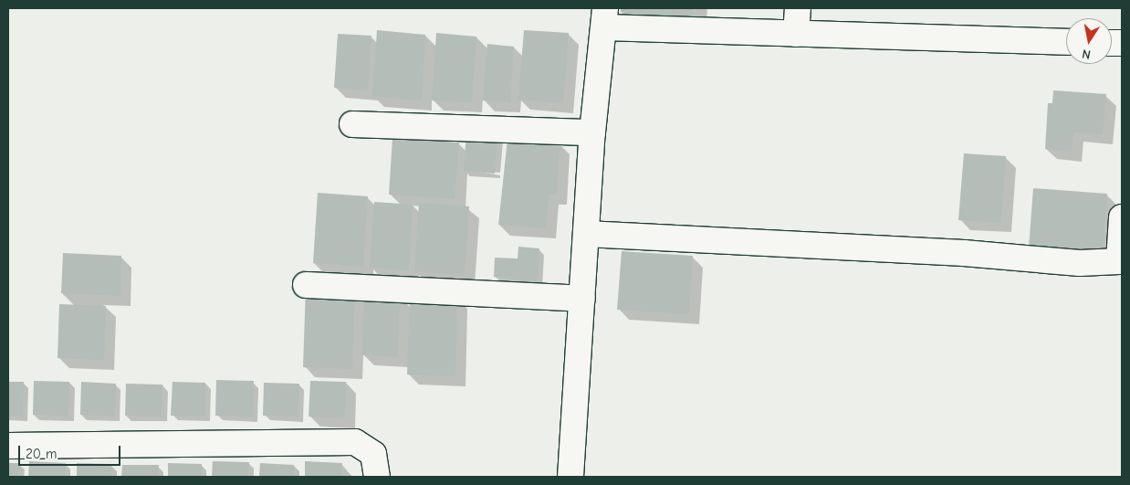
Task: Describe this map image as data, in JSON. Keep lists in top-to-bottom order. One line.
{"scale_bar":"20 m","north":"bottom"}
